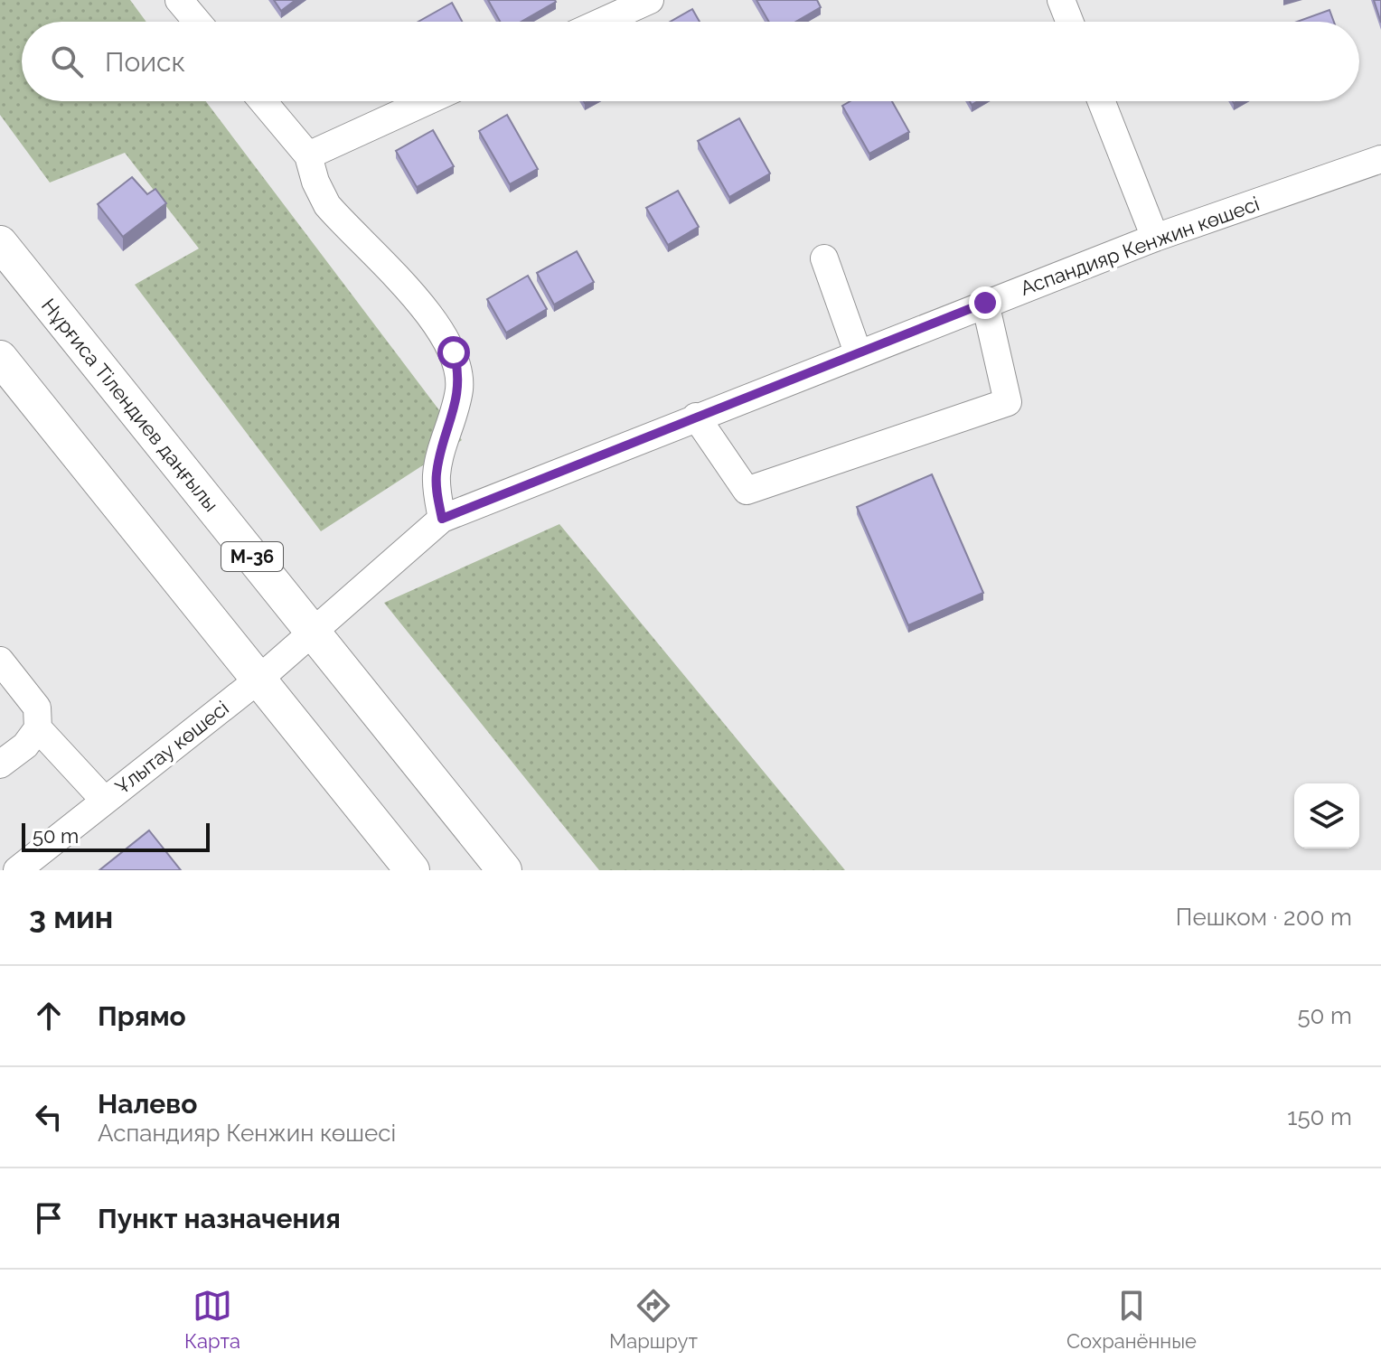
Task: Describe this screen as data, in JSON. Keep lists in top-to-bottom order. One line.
{"streets":{"main road":["Нұрғиса Тілендиев даңғылы","M-36"],"street":["Аспандияр Кенжин көшесі","Ұлытау көшесі"]},"crossings":[["Аспандияр Кенжин көшесі","Нұрғиса Тілендиев даңғылы"],["Аспандияр Кенжин көшесі","Ұлытау көшесі"]],"scale_bar":"50 m","page":{"search":"Поиск","scale":"50 m","heading":["3 мин","Пешком · 200 m"],"list":[["Прямо","50 m"],["Налево","Аспандияр Кенжин көшесі","150 m"],"Пункт назначения"],"nav":["Карта","Маршрут","Сохранённые"]}}
